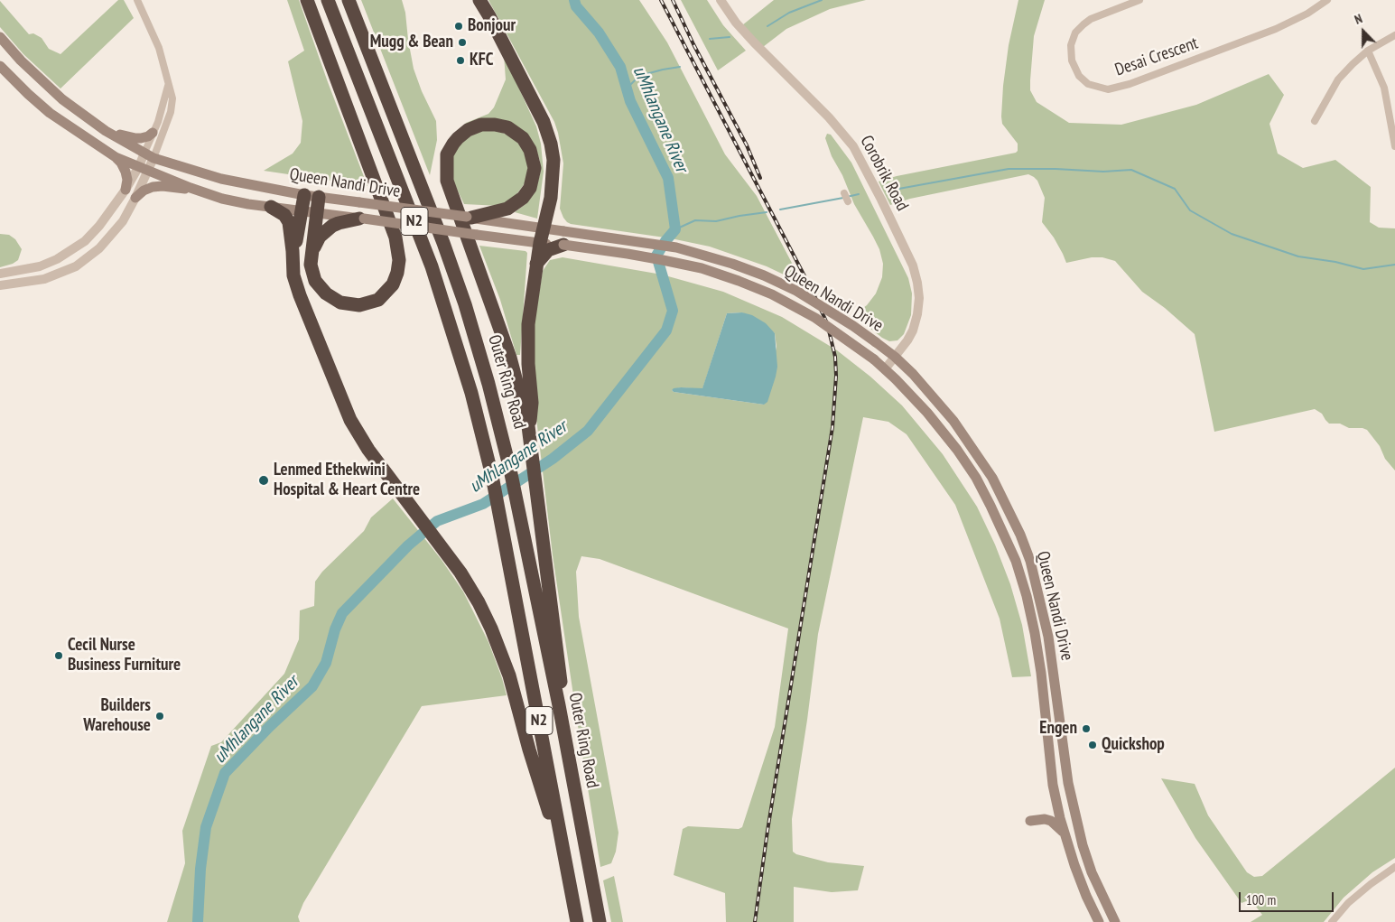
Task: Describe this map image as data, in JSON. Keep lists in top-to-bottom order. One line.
{"streets":{"highway":["N2","Outer Ring Road"],"main road":["Queen Nandi Drive"],"street":["Desai Crescent","Corobrik Road"]},"crossings":[["Corobrik Road","Queen Nandi Drive"]],"water":["uMhlangane River"],"places":["Bonjour","Mugg & Bean","KFC","Lenmed Ethekwini Hospital & Heart Centre","Cecil Nurse Business Furniture","Builders Warehouse","Engen","Quickshop"],"scale_bar":"100 m","north":"top"}
